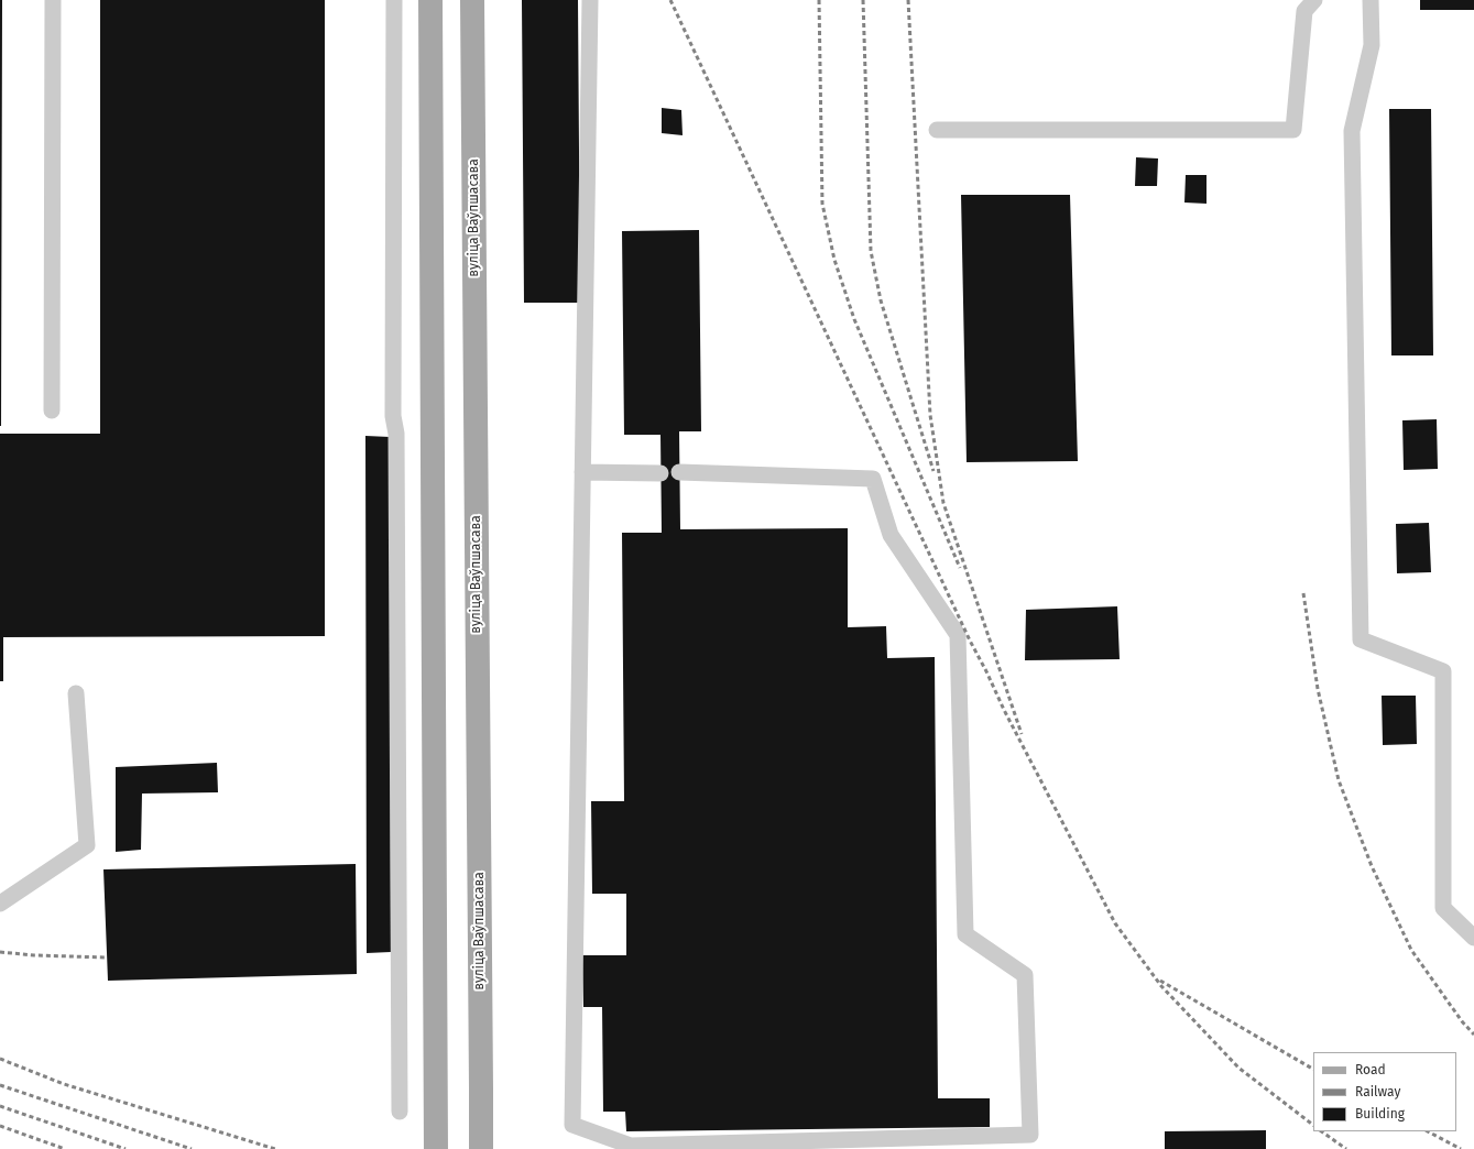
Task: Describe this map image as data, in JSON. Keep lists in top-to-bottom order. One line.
{"streets":{"main road":["вуліца Ваўпшасава"]},"legend":["Road","Railway","Building"]}
